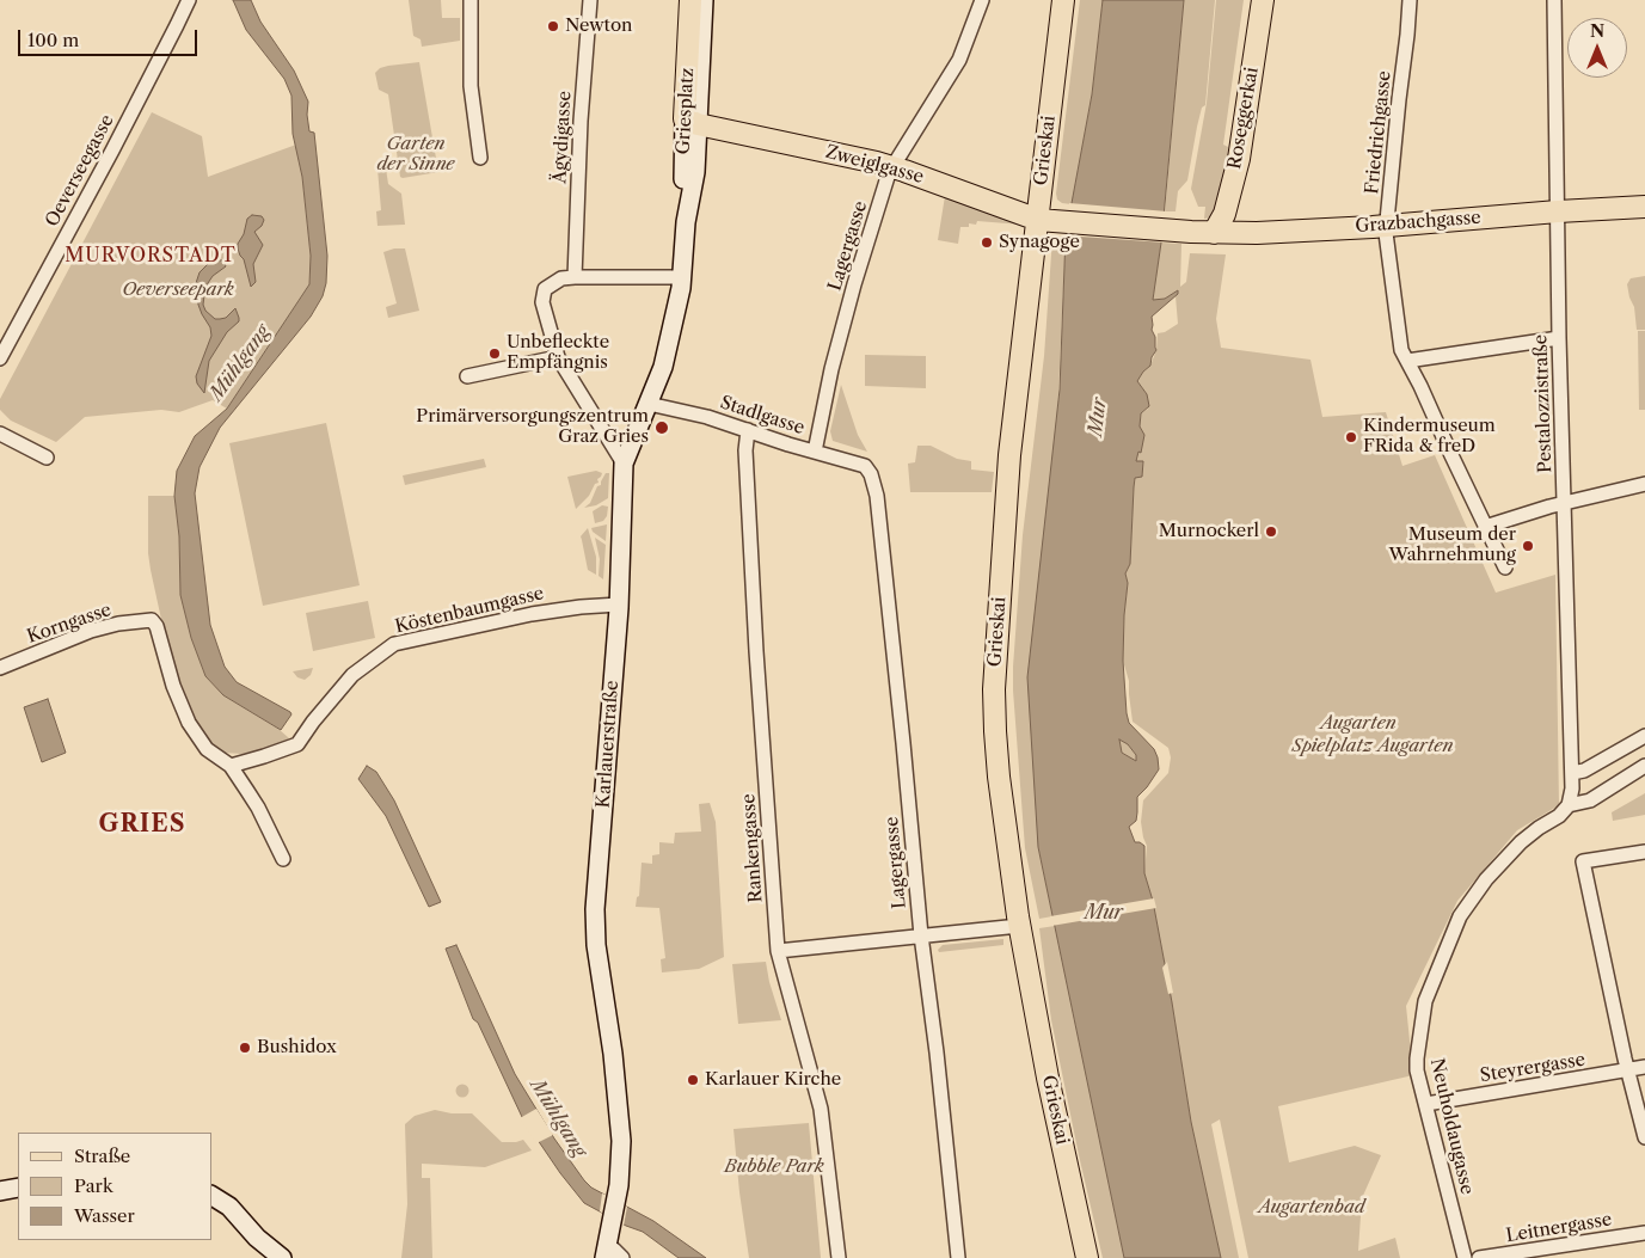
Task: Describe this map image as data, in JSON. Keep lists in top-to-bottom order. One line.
{"streets":{"main road":["Griesplatz","Roseggerkai","Grieskai","Zweiglgasse","Grazbachgasse","Karlauerstraße"],"street":["Friedrichgasse","Ägydigasse","Oeverseegasse","Lagergasse","Pestalozzistraße","Stadlgasse","Köstenbaumgasse","Korngasse","Rankengasse","Steyrergasse","Neuholdaugasse","Leitnergasse"]},"crossings":[["Griesplatz","Zweiglgasse"],["Griesplatz","Karlauerstraße"],["Roseggerkai","Grazbachgasse"],["Friedrichgasse","Grazbachgasse"],["Grieskai","Zweiglgasse"],["Zweiglgasse","Grazbachgasse"],["Zweiglgasse","Lagergasse"],["Grazbachgasse","Pestalozzistraße"],["Lagergasse","Stadlgasse"],["Pestalozzistraße","Neuholdaugasse"],["Stadlgasse","Karlauerstraße"],["Stadlgasse","Rankengasse"],["Köstenbaumgasse","Korngasse"],["Köstenbaumgasse","Karlauerstraße"],["Steyrergasse","Neuholdaugasse"]],"districts":["MURVORSTADT","GRIES"],"water":["Mühlgang","Mur"],"parks":["Garten der Sinne","Oeverseepark","Augarten","Spielplatz Augarten","Bubble Park","Augartenbad"],"places":["Newton","Synagoge","Unbefleckte Empfängnis","Primärversorgungszentrum Graz Gries","Kindermuseum FRida & freD","Murnockerl","Museum der Wahrnehmung","Bushidox","Karlauer Kirche"],"legend":["Straße","Park","Wasser"],"scale_bar":"100 m","north":"top"}
